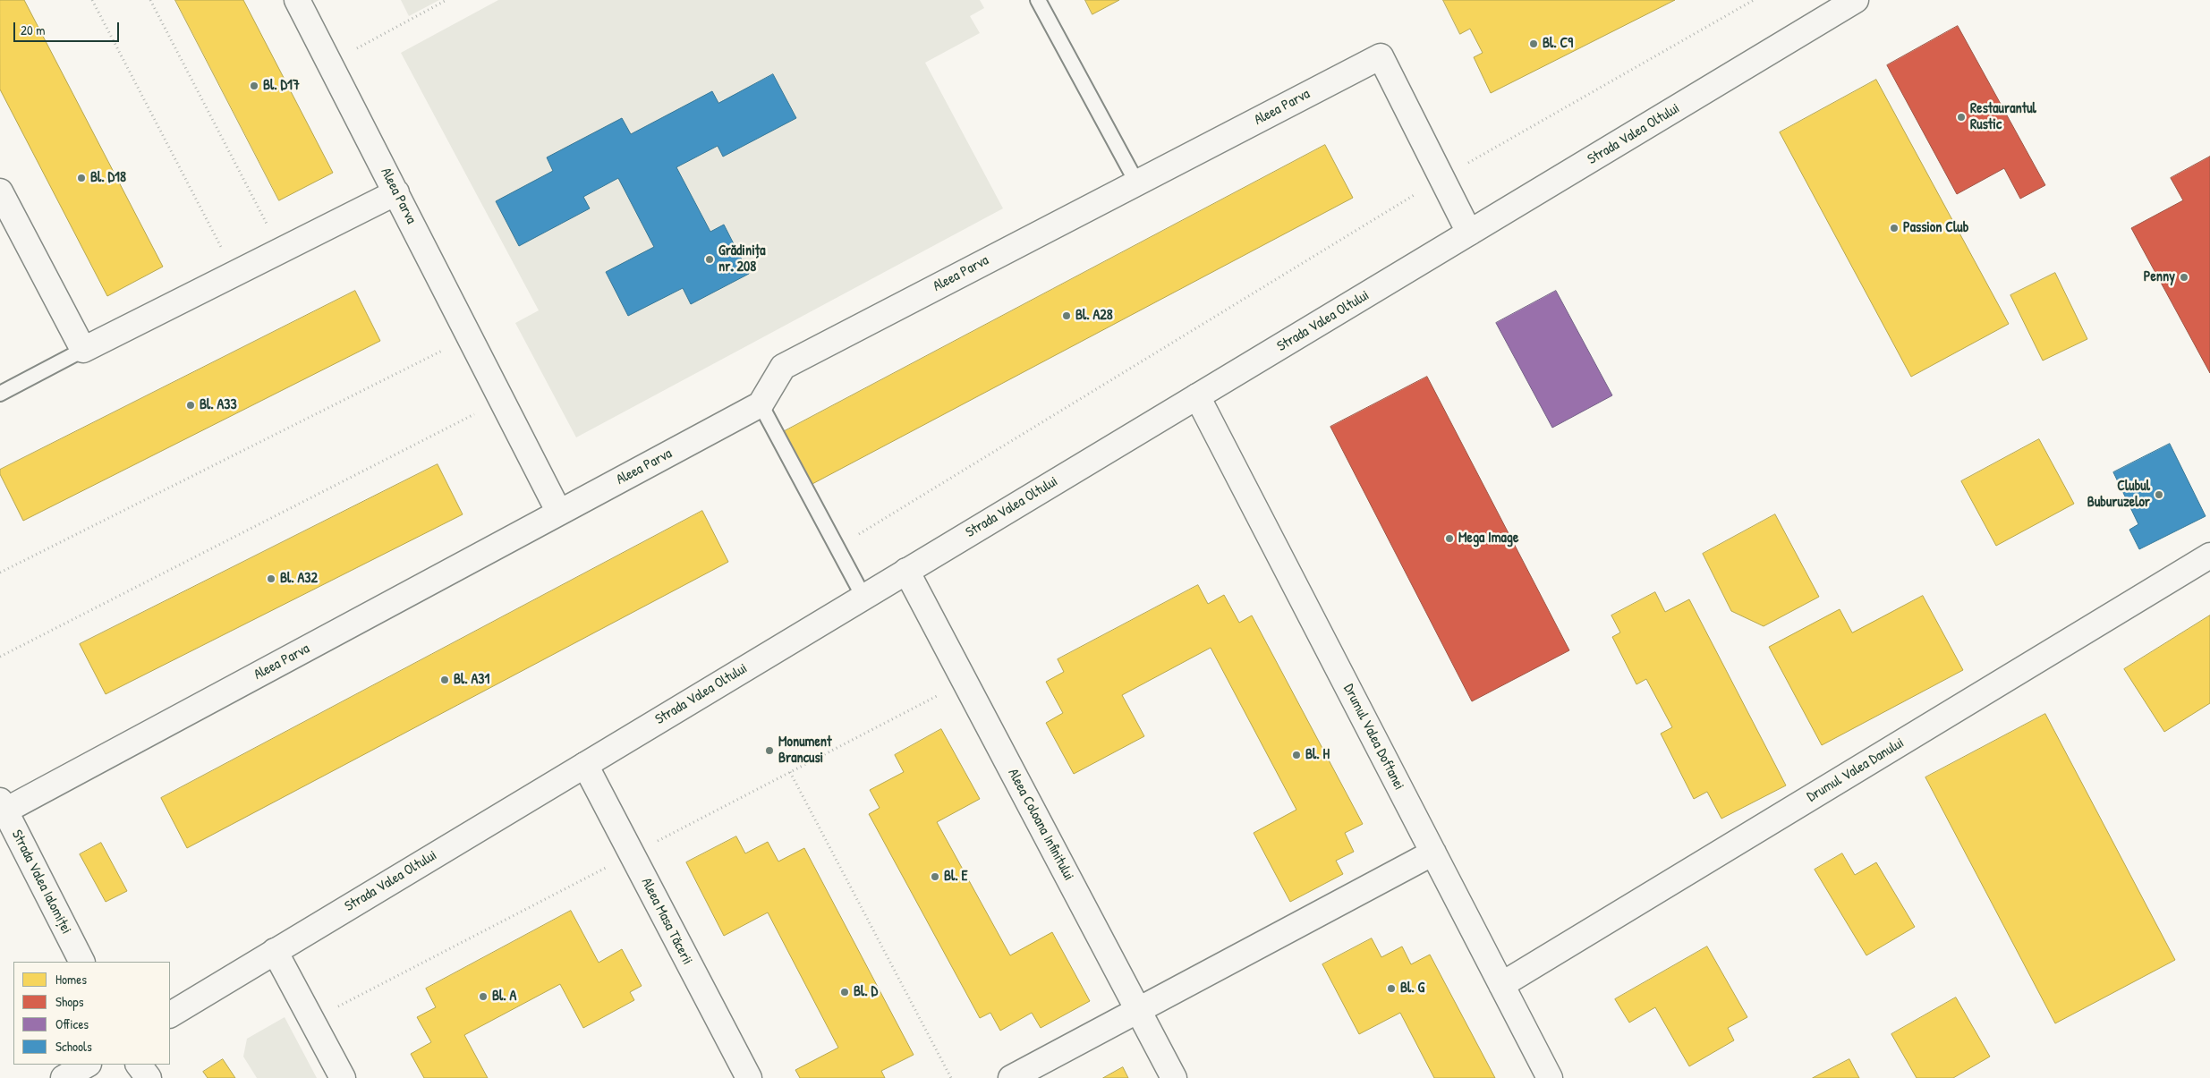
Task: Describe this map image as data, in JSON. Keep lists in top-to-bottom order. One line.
{"streets":{"street":["Aleea Parva","Strada Valea Oltului","Drumul Valea Doftanei","Drumul Valea Danului","Aleea Coloana Infinitului","Strada Valea Ialomiței","Aleea Masa Tăcerii"]},"crossings":[["Aleea Parva","Strada Valea Ialomiței"],["Strada Valea Oltului","Drumul Valea Doftanei"],["Strada Valea Oltului","Aleea Coloana Infinitului"],["Strada Valea Oltului","Aleea Masa Tăcerii"],["Drumul Valea Doftanei","Drumul Valea Danului"]],"places":["Bl. C9","Bl. D17","Restaurantul Rustic","Bl. D18","Passion Club","Grădinița nr. 208","Penny","Bl. A28","Bl. A33","Clubul Buburuzelor","Mega Image","Bl. A32","Bl. A31","Monument Brancusi","Bl. H","Bl. E","Bl. G","Bl. D","Bl. A"],"legend":["Homes","Shops","Offices","Schools"],"scale_bar":"20 m"}
